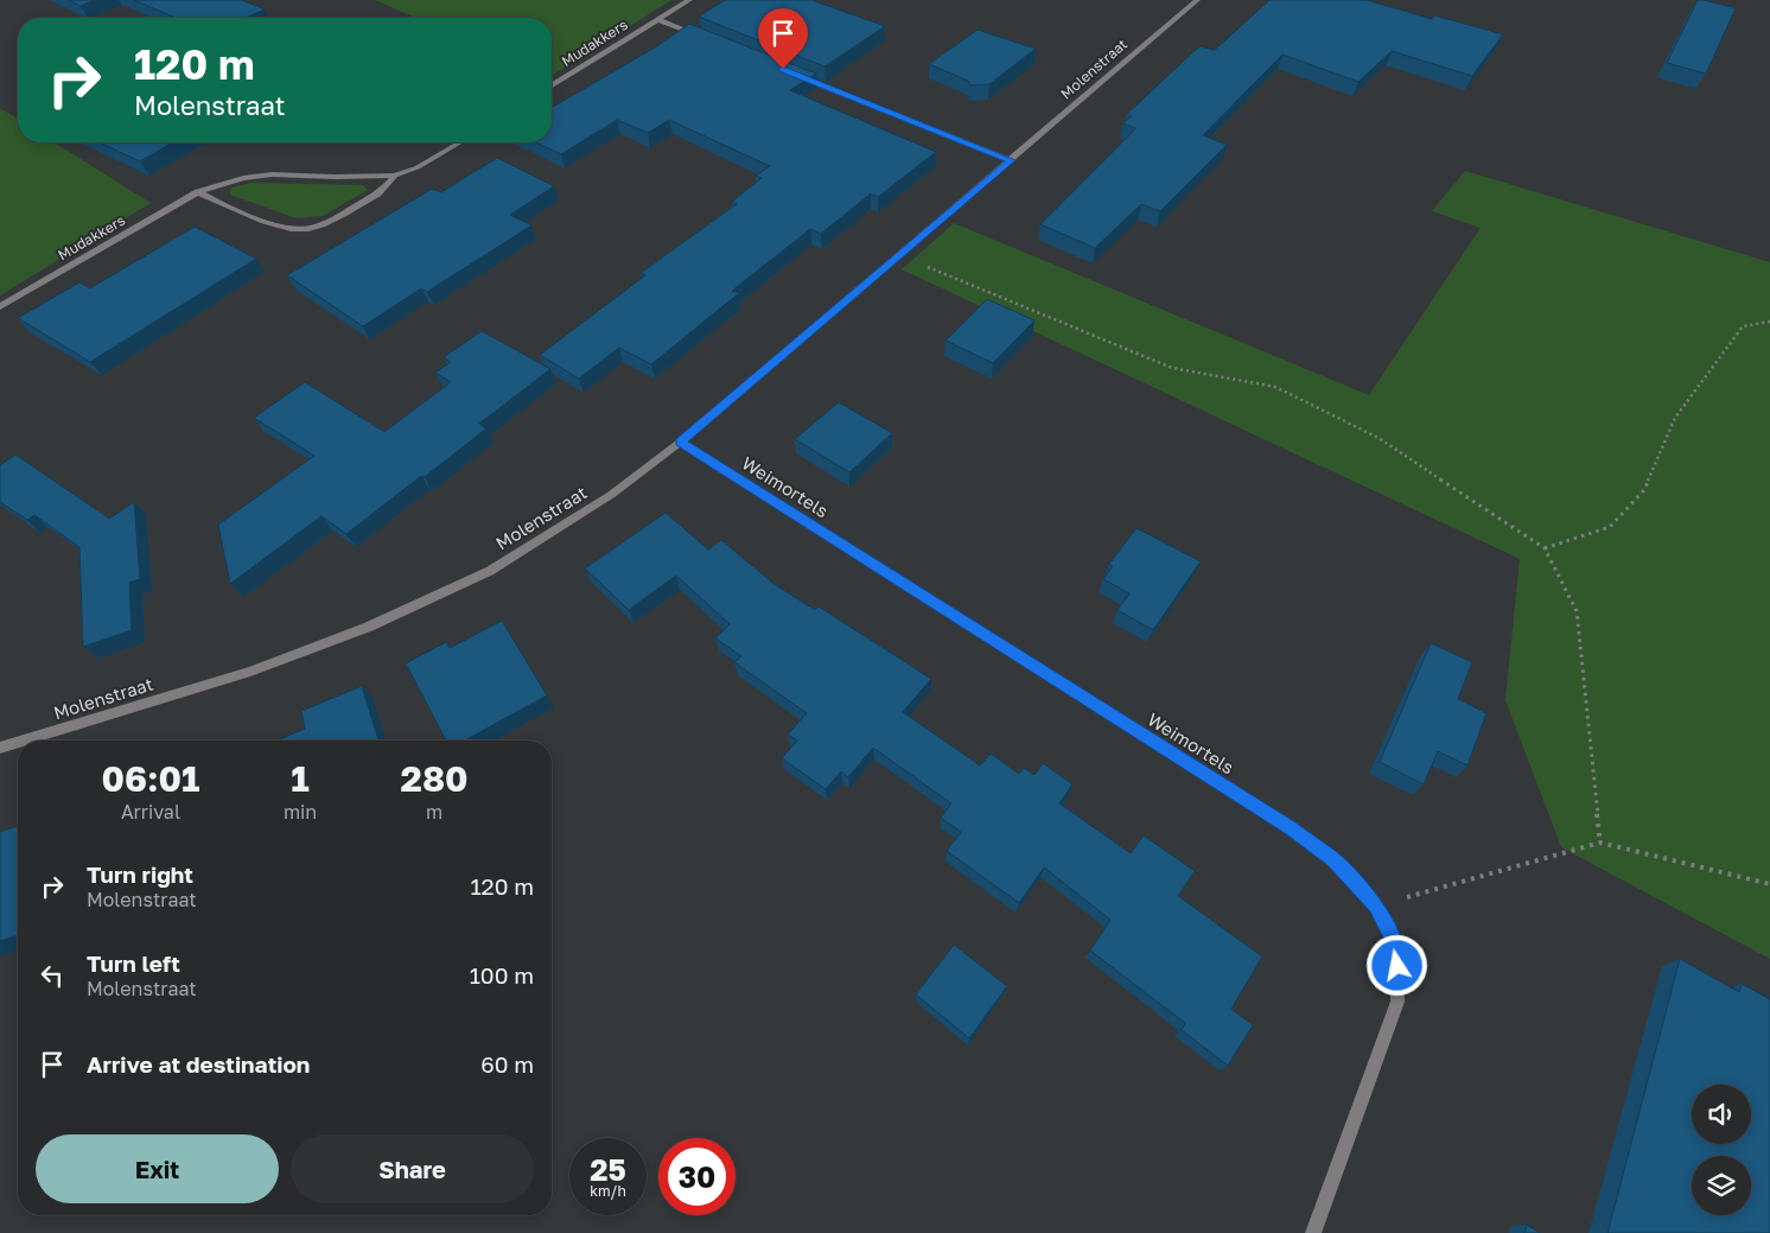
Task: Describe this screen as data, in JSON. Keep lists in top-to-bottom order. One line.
{"streets":{"street":["Mudakkers","Molenstraat","Weimortels"]},"crossings":[["Molenstraat","Weimortels"]],"page":{"turn":["120 m","Molenstraat"],"eta":["06:01","Arrival","1","min","280","m"],"list":[{"name":"Turn right","note":"Molenstraat","value":"120 m"},{"name":"Turn left","note":"Molenstraat","value":"100 m"},{"name":"Arrive at destination","value":"60 m"}],"buttons":["Exit","Share"],"speed":"25 km/h","limit":"30"}}
